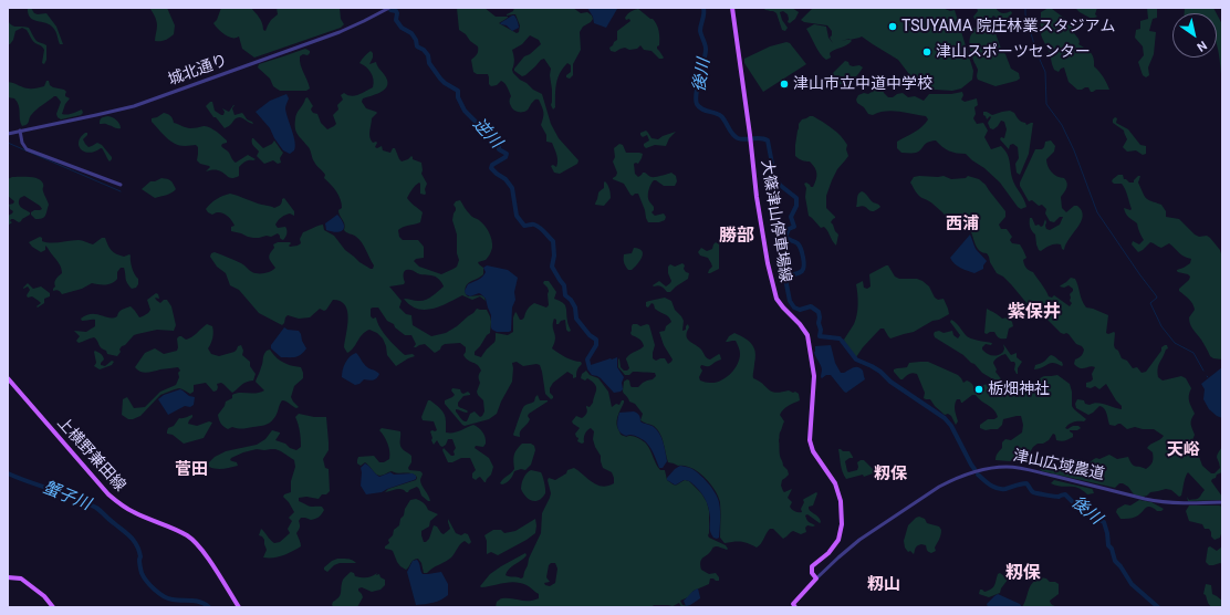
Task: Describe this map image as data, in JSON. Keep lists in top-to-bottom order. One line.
{"streets":{"main road":["大篠津山停車場線","上横野兼田線"],"street":["城北通り","津山広域農道"]},"crossings":[["大篠津山停車場線","津山広域農道"]],"districts":["西浦","勝部","紫保井","天峪","菅田","籾保","籾保","籾山"],"water":["後川","逆川","蟹子川"],"places":["TSUYAMA 院庄林業スタジアム","津山スポーツセンター","津山市立中道中学校","栃畑神社"],"north":"bottom right"}
